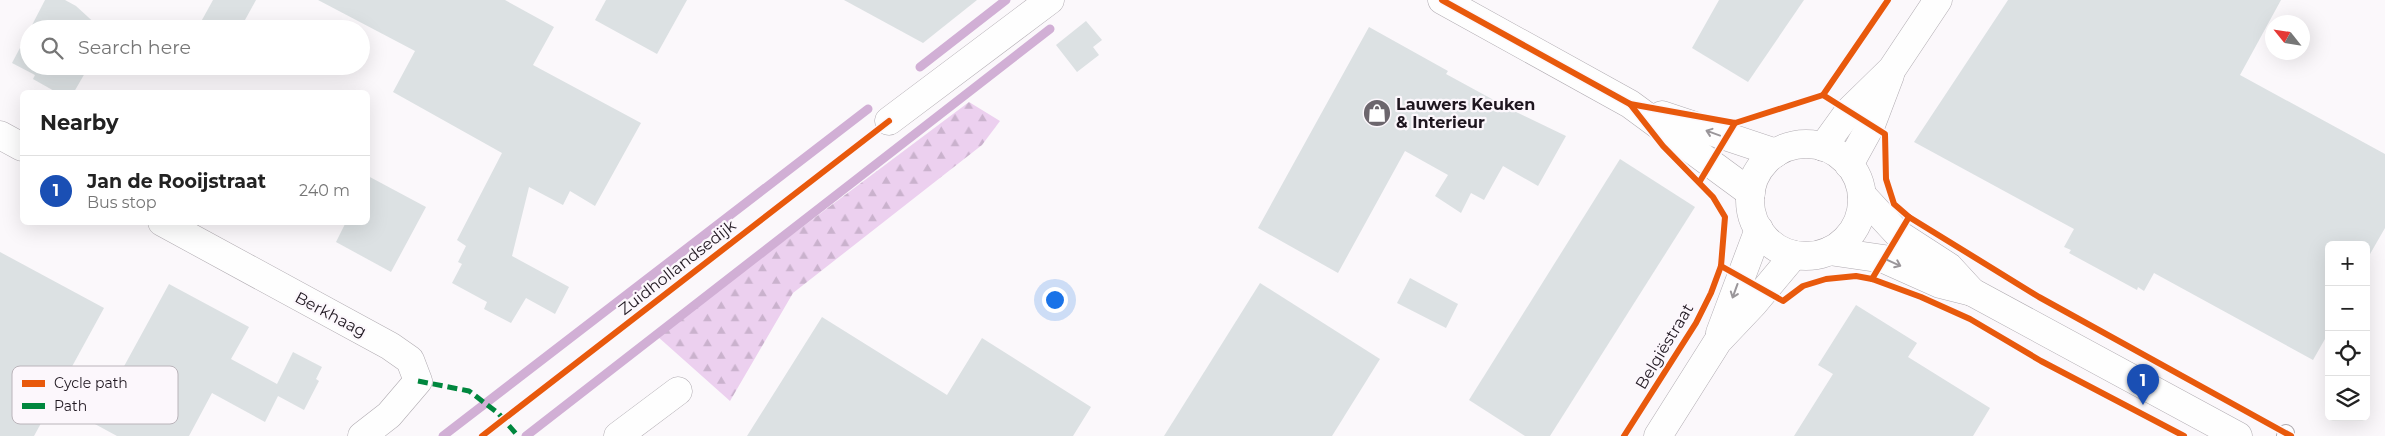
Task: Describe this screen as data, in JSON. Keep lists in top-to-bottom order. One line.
{"streets":{"street":["Berkhaag"],"cycle path":["Zuidhollandsedijk","Belgiëstraat"]},"places":{"shop":["Lauwers Keuken & Interieur"]},"legend":["Cycle path","Path"],"north":"top left","page":{"search":"Search here","heading":"Nearby","list":[{"mark":"1","name":"Jan de Rooijstraat","note":"Bus stop","value":"240 m"}],"map_buttons":["+","−"],"pins":"1"}}
